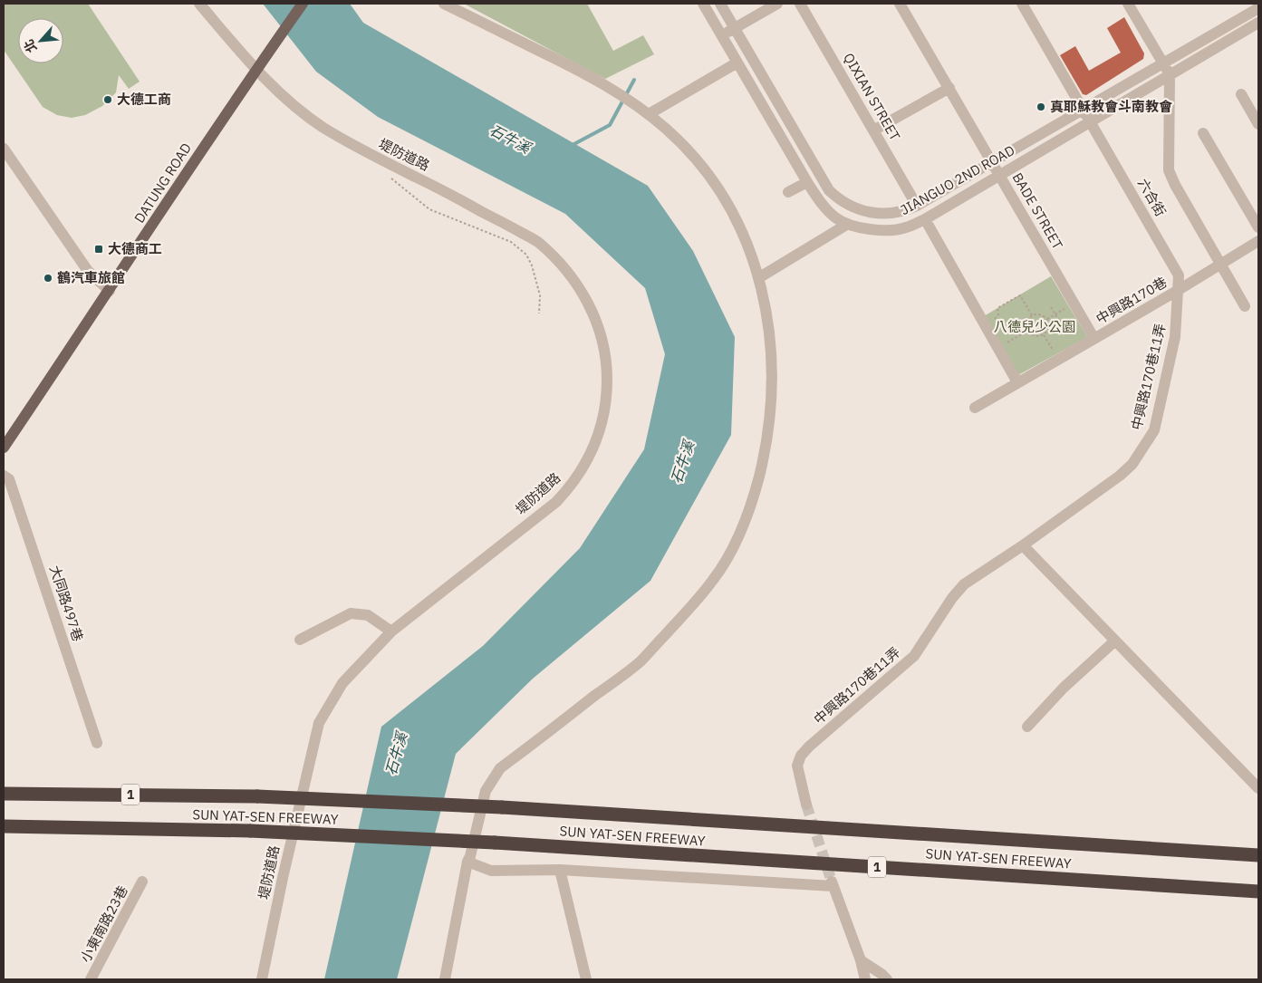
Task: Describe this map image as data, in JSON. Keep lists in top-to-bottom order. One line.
{"streets":{"highway":["1","SUN YAT-SEN FREEWAY"],"main road":["DATUNG ROAD"],"street":["QIXIAN STREET","堤防道路","JIANGUO 2ND ROAD","六合街","BADE STREET","中興路170巷","中興路170巷11弄","大同路497巷","小東南路23巷"]},"crossings":[["QIXIAN STREET","JIANGUO 2ND ROAD"],["堤防道路","DATUNG ROAD"],["JIANGUO 2ND ROAD","六合街"],["JIANGUO 2ND ROAD","BADE STREET"],["六合街","中興路170巷"],["六合街","中興路170巷11弄"],["BADE STREET","中興路170巷"],["中興路170巷","中興路170巷11弄"]],"water":["石牛溪"],"parks":["八德兒少公園"],"places":{"other":["大德工商","真耶穌教會斗南教會","鶴汽車旅館"],"transit":["大德商工"]},"north":"bottom left"}
